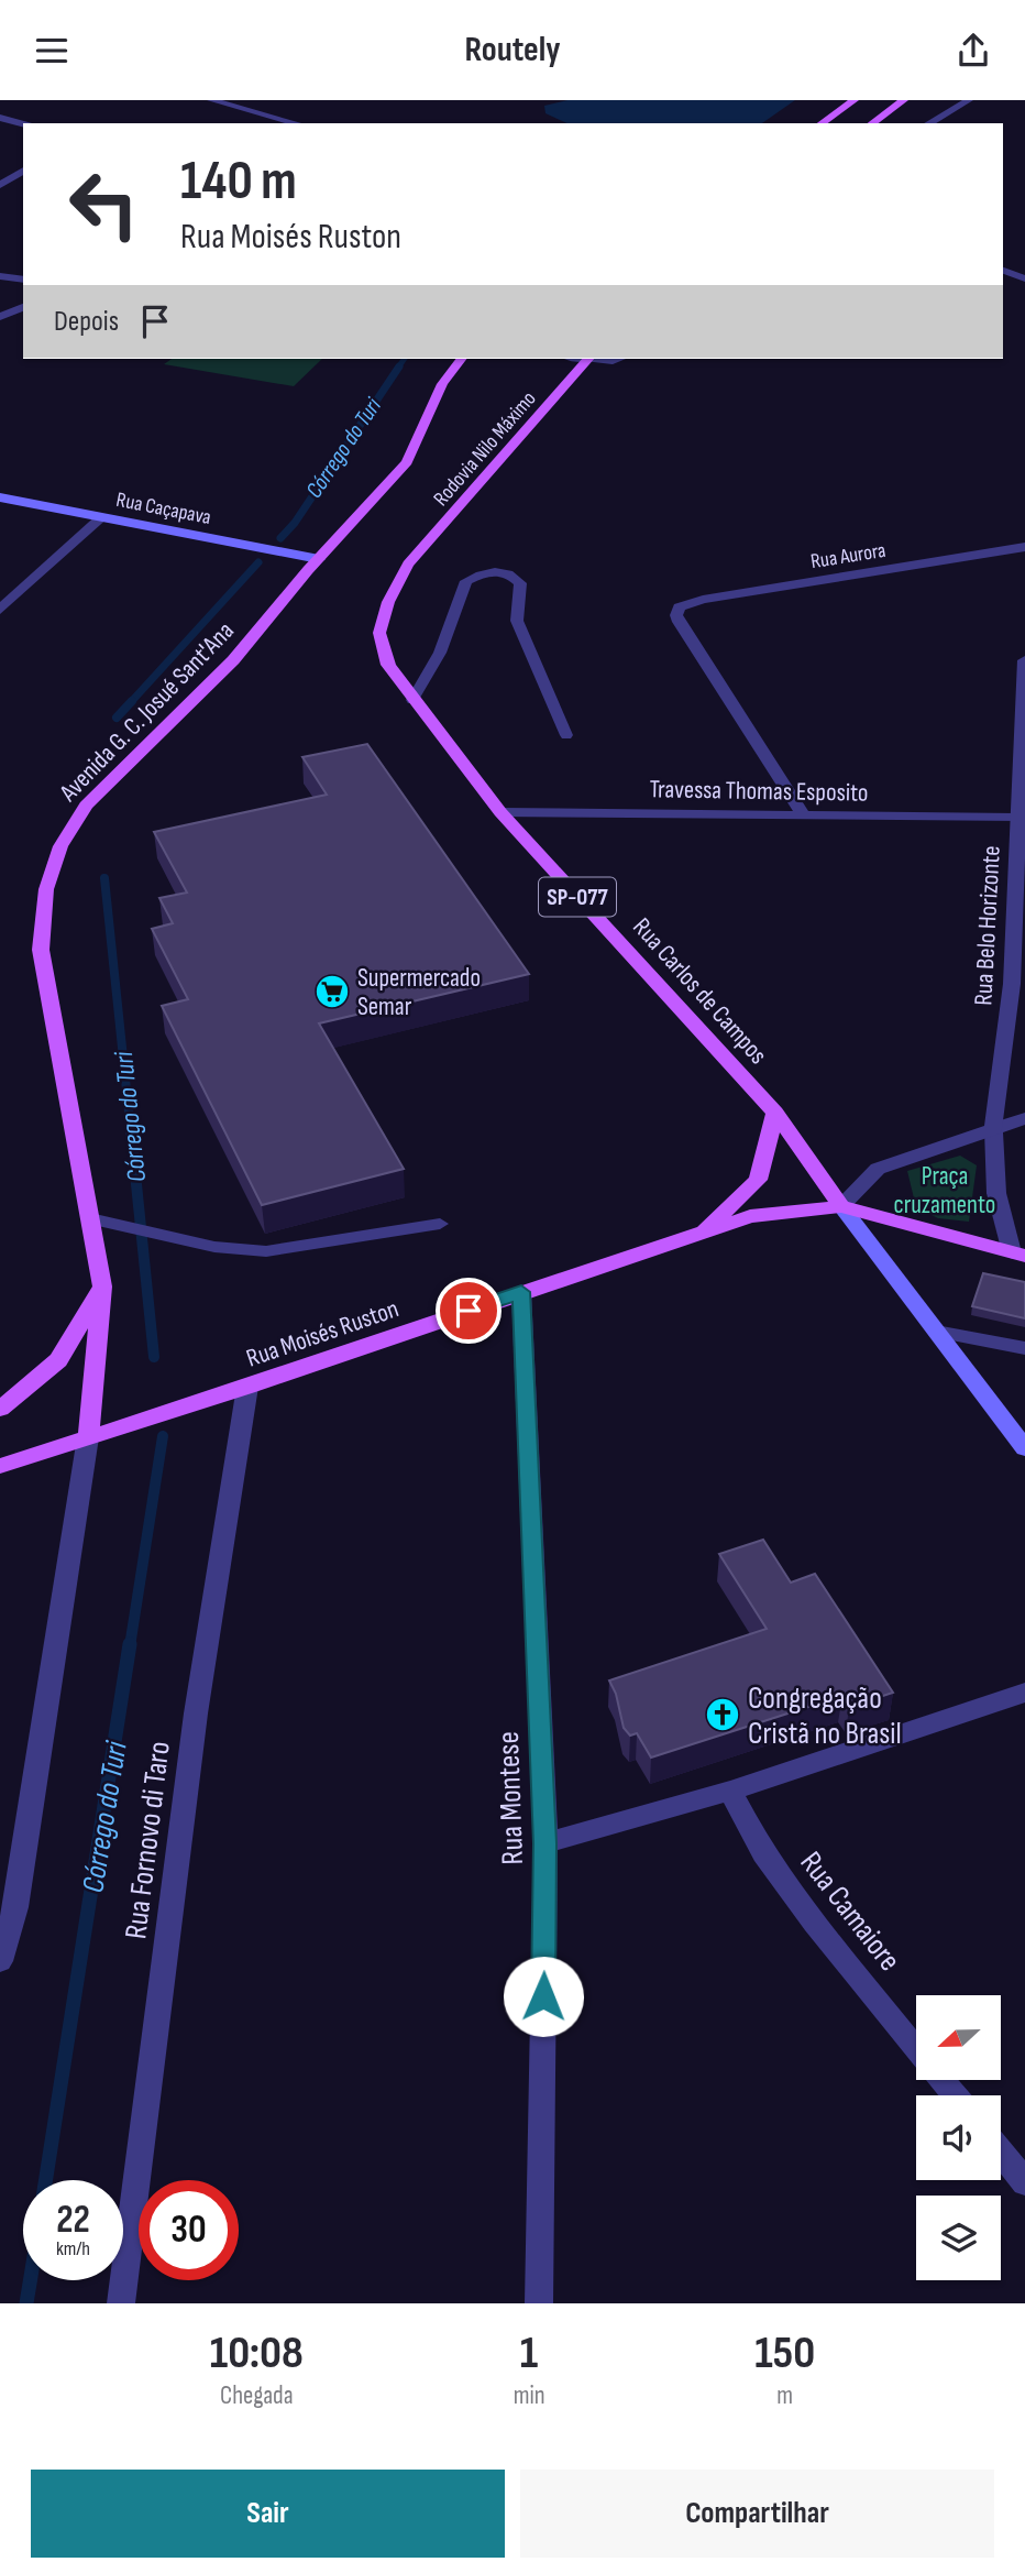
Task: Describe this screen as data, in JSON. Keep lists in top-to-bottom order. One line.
{"streets":{"main road":["Rodovia Nilo Máximo","Rua Caçapava","Avenida G. C. Josué Sant'Ana","SP-077","Rua Carlos de Campos","Rua Moisés Ruston"],"street":["Rua Aurora","Travessa Thomas Esposito","Rua Belo Horizonte","Rua Montese","Rua Fornovo di Taro","Rua Camaiore"]},"crossings":[["Rodovia Nilo Máximo","Rua Carlos de Campos"],["Rua Caçapava","Avenida G. C. Josué Sant'Ana"],["Rua Aurora","Travessa Thomas Esposito"],["Avenida G. C. Josué Sant'Ana","Rua Moisés Ruston"],["Travessa Thomas Esposito","Rua Belo Horizonte"],["Travessa Thomas Esposito","Rua Carlos de Campos"],["Rua Carlos de Campos","Rua Moisés Ruston"],["Rua Moisés Ruston","Rua Montese"],["Rua Moisés Ruston","Rua Fornovo di Taro"]],"water":["Córrego do Turi"],"parks":["Praça cruzamento"],"places":{"supermarket":["Supermercado Semar"],"church":["Congregação Cristã no Brasil"]},"north":"left","page":{"header":"Routely","turn":["140 m","Rua Moisés Ruston"],"then":"Depois","speed":"22 km/h","limit":"30","eta":["10:08","Chegada","1","min","150","m"],"buttons":["Sair","Compartilhar"]}}
